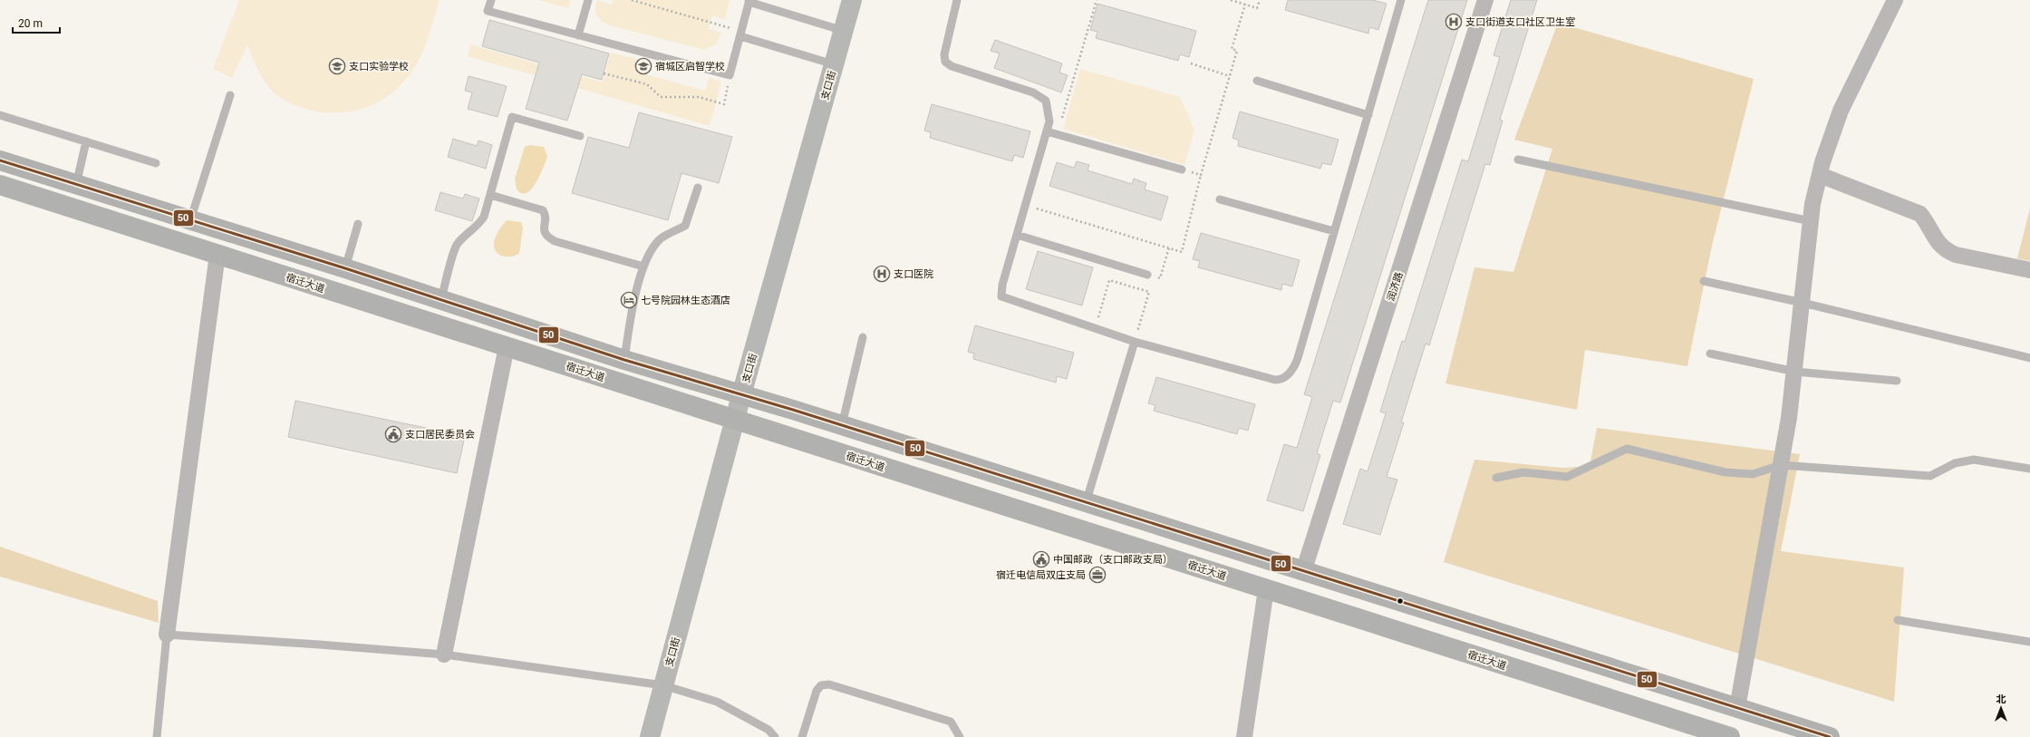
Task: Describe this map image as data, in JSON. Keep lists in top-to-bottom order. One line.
{"streets":{"main road":["宿迁大道"],"street":["支口街","润济路"]},"crossings":[["支口街","宿迁大道"]],"places":{"hospital":["支口街道支口社区卫生室","支口医院"],"school or university":["支口实验学校","宿城区启智学校"],"hotel":["七号院园林生态酒店"],"public building":["支口居民委员会","中国邮政（支口邮政支局）"],"office":["宿迁电信局双庄支局"]},"lines":["transit line 50"],"scale_bar":"20 m","north":"top"}
